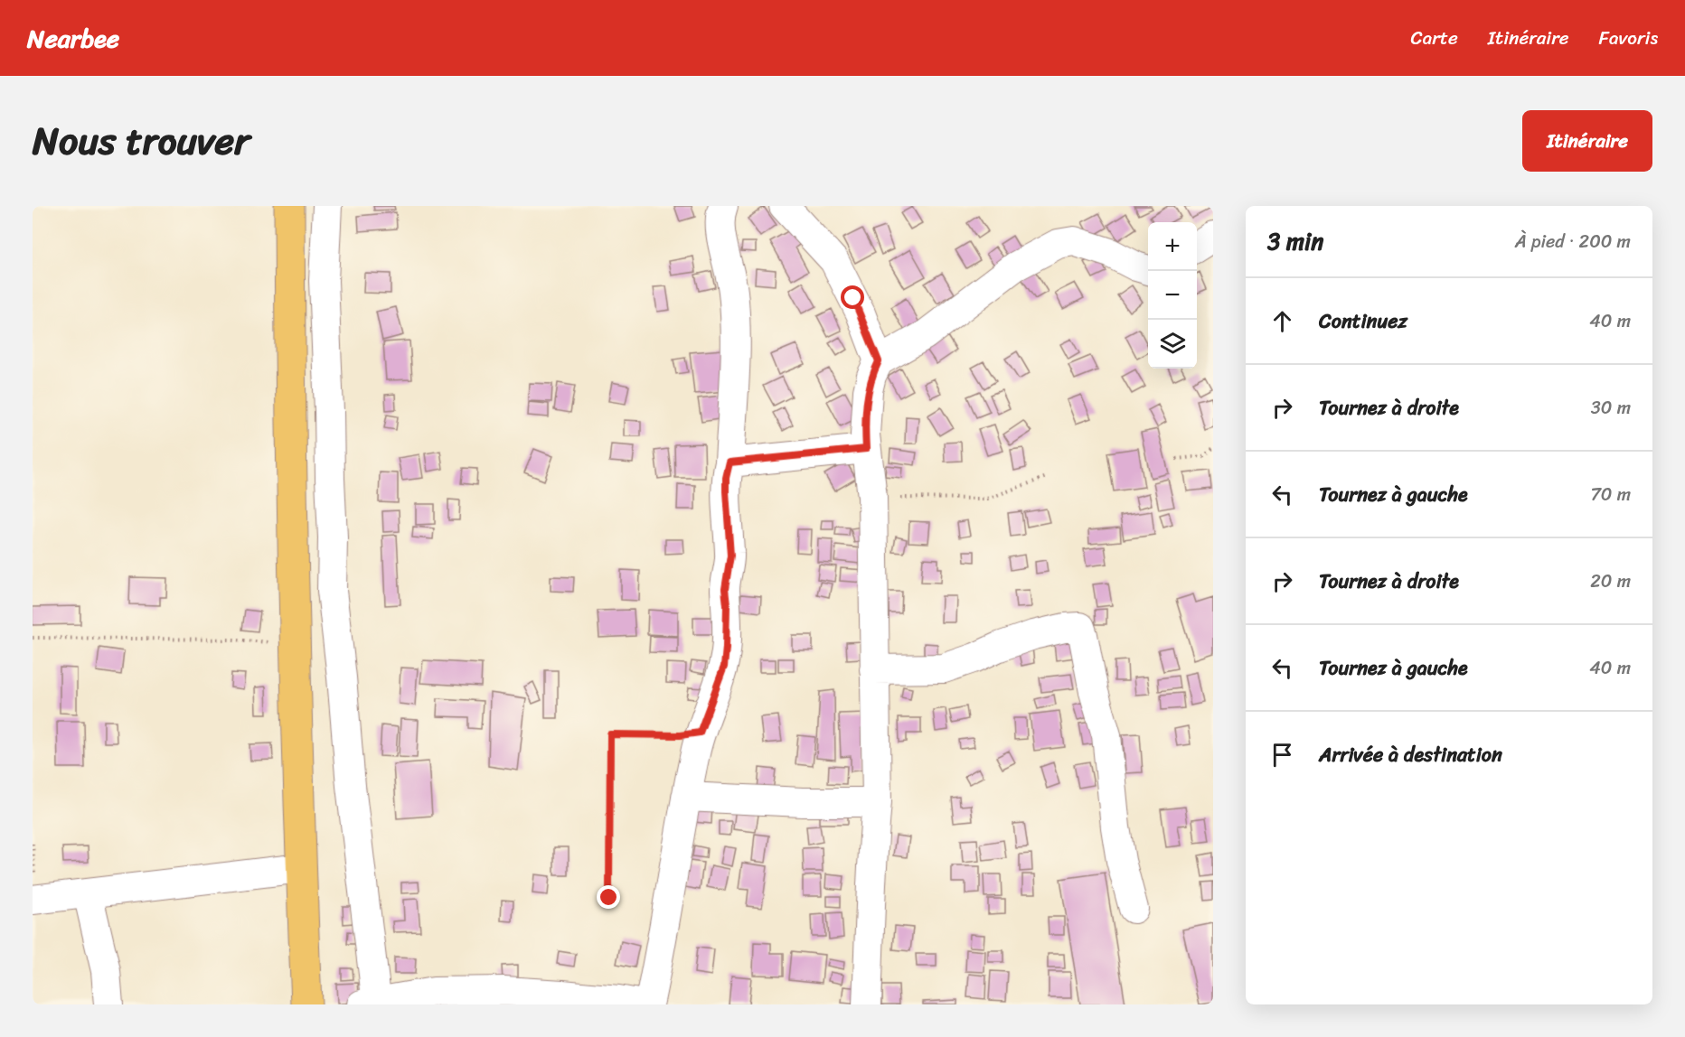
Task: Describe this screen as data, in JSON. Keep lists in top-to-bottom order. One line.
{"page":{"header":"Nearbee","nav":["Carte","Itinéraire","Favoris"],"title":"Nous trouver","buttons":"Itinéraire","heading":["3 min","À pied · 200 m"],"map_buttons":["+","−"],"list":[["Continuez","40 m"],["Tournez à droite","30 m"],["Tournez à gauche","70 m"],["Tournez à droite","20 m"],["Tournez à gauche","40 m"],"Arrivée à destination"]}}
